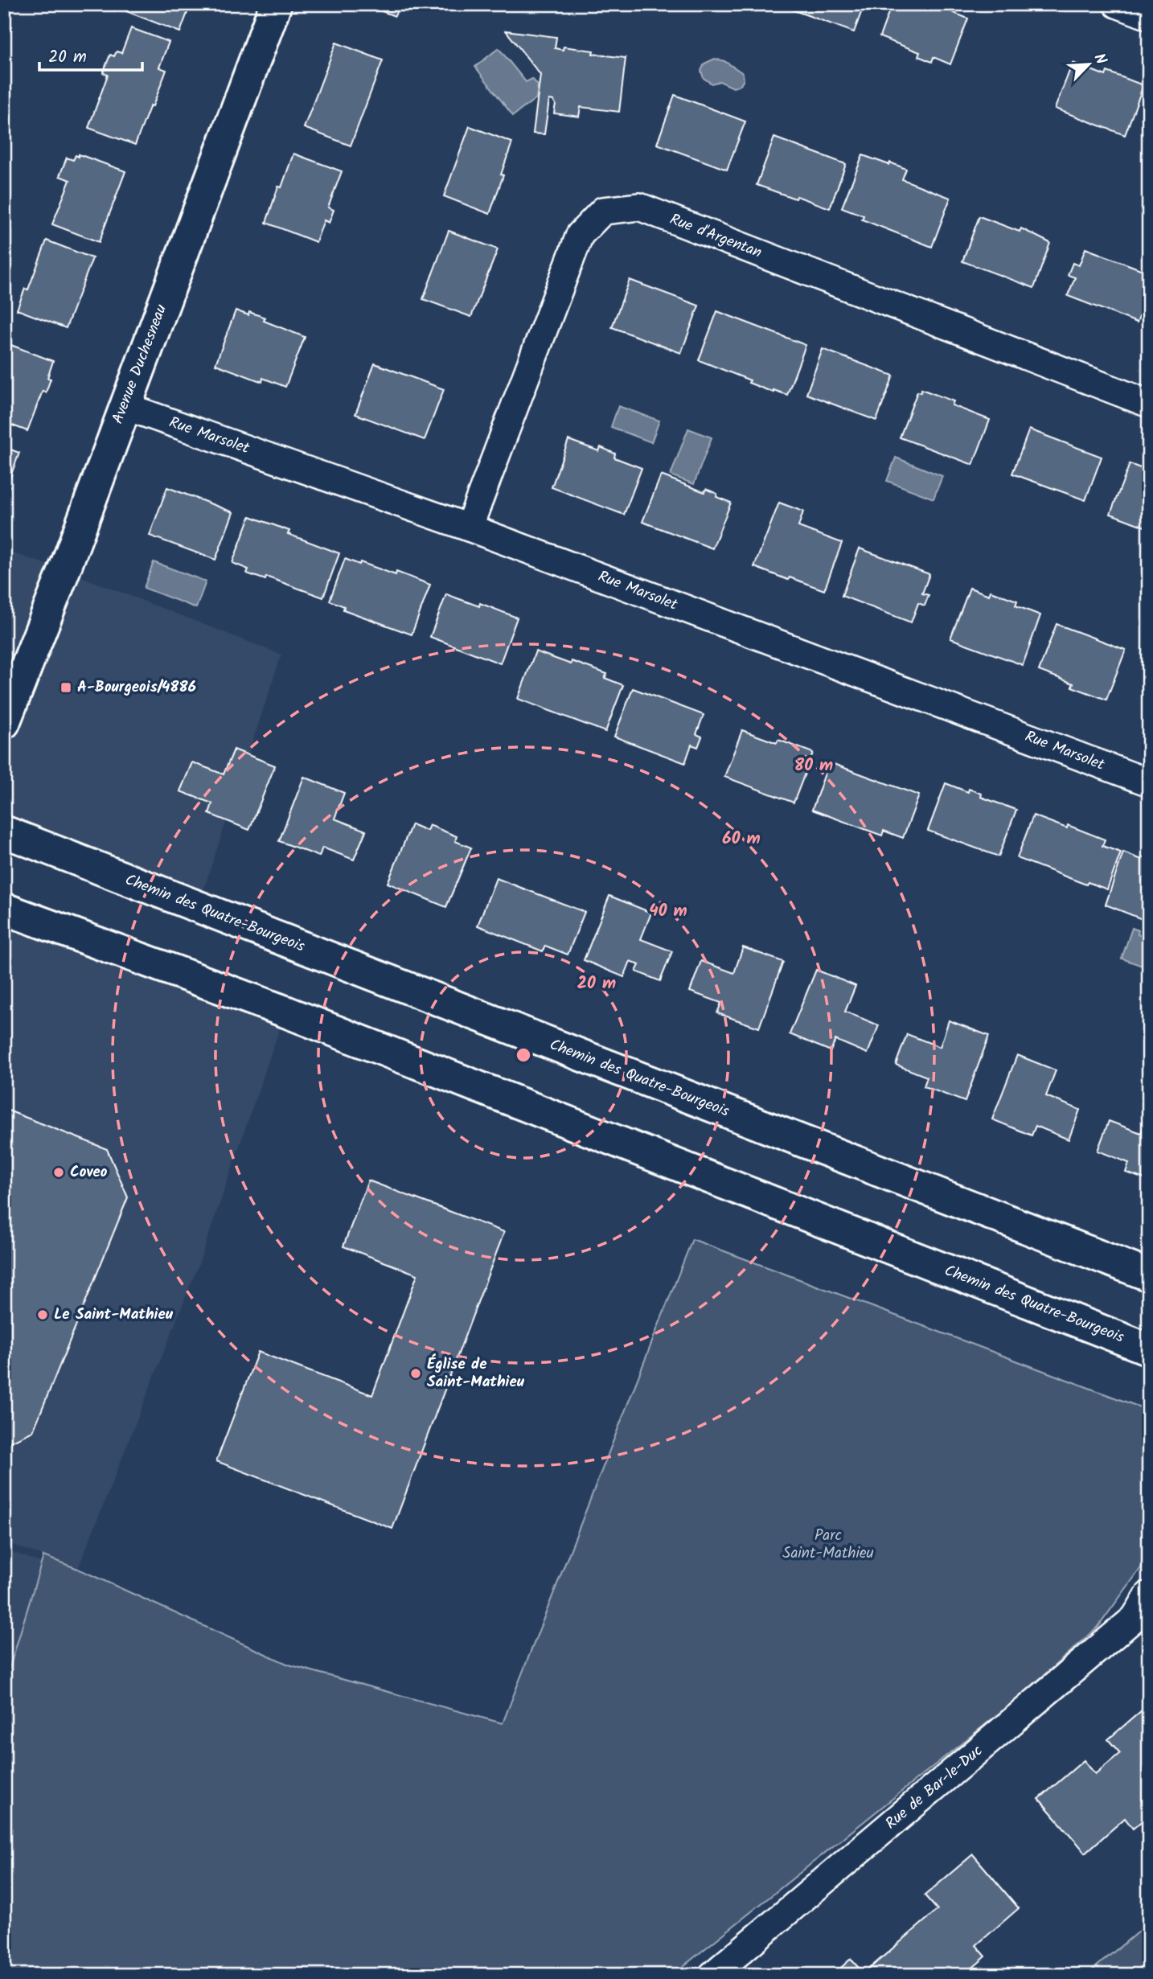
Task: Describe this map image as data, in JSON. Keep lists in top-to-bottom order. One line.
{"streets":{"main road":["Avenue Duchesneau","Chemin des Quatre-Bourgeois"],"street":["Rue d'Argentan","Rue Marsolet","Rue de Bar-le-Duc"]},"crossings":[["Rue d'Argentan","Rue Marsolet"],["Avenue Duchesneau","Rue Marsolet"]],"parks":["Parc Saint-Mathieu"],"places":{"transit":["A-Bourgeois/4886"],"other":["Coveo","Le Saint-Mathieu","Église de Saint-Mathieu"]},"scale_bar":"20 m","north":"top right","rings":["80 m","60 m","40 m","20 m"]}
